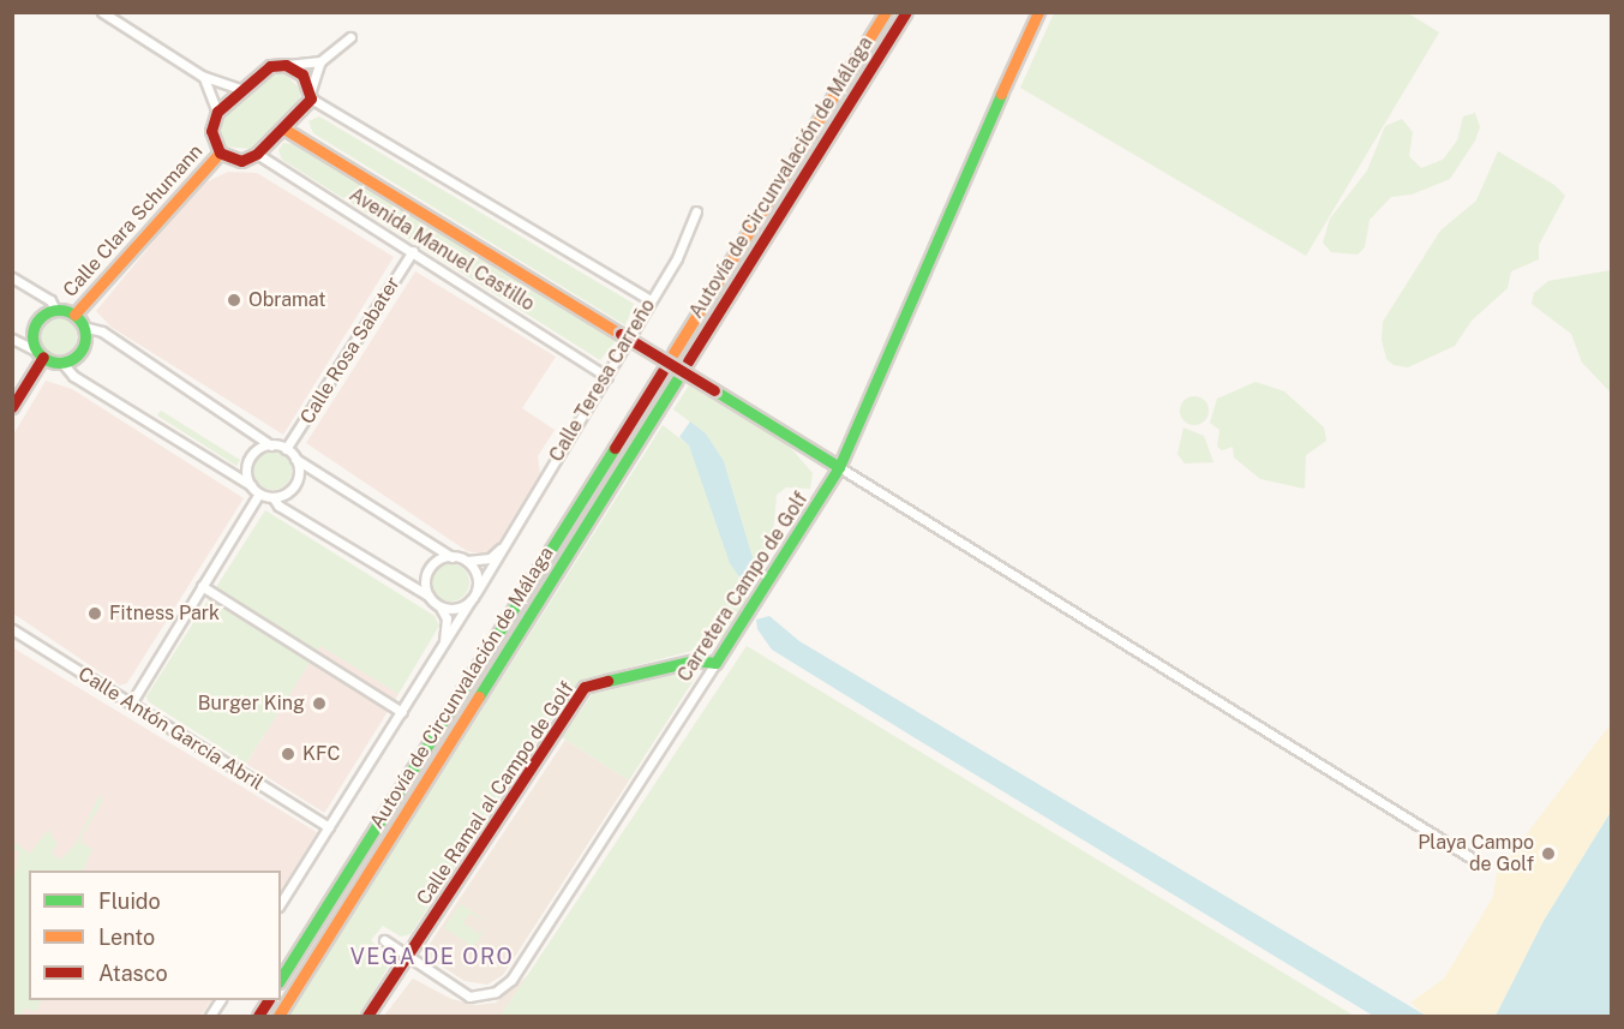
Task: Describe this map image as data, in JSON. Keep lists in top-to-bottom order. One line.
{"streets":{"main road":["Autovía de Circunvalación de Málaga","Calle Clara Schumann","Avenida Manuel Castillo","Carretera Campo de Golf","Calle Ramal al Campo de Golf"],"street":["Calle Rosa Sabater","Calle Teresa Carreño","Calle Antón García Abril"]},"crossings":[["Avenida Manuel Castillo","Calle Rosa Sabater"],["Avenida Manuel Castillo","Calle Teresa Carreño"],["Avenida Manuel Castillo","Carretera Campo de Golf"],["Carretera Campo de Golf","Calle Ramal al Campo de Golf"]],"districts":["VEGA DE ORO"],"places":["Obramat","Fitness Park","Burger King","KFC","Playa Campo de Golf"],"legend":["Fluido","Lento","Atasco"]}
